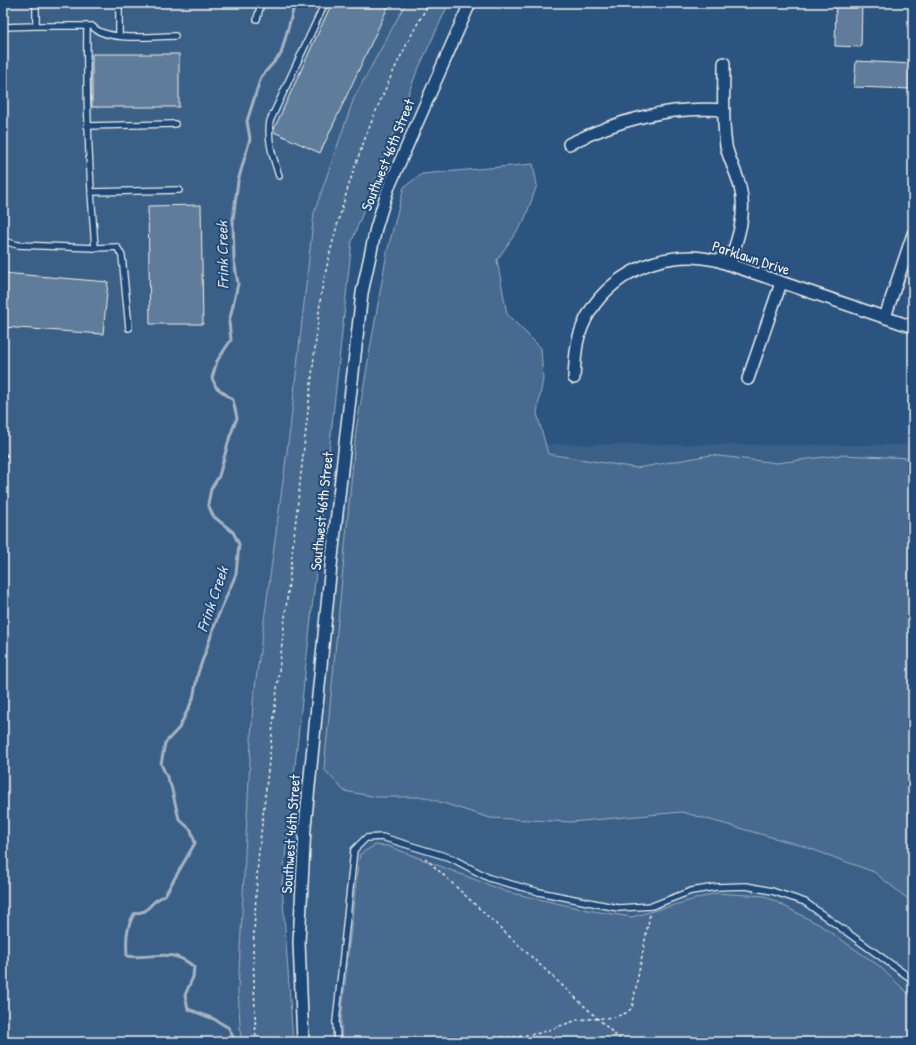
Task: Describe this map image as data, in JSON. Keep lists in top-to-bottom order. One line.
{"streets":{"street":["Southwest 46th Street","Parklawn Drive"]},"water":["Frink Creek"]}
